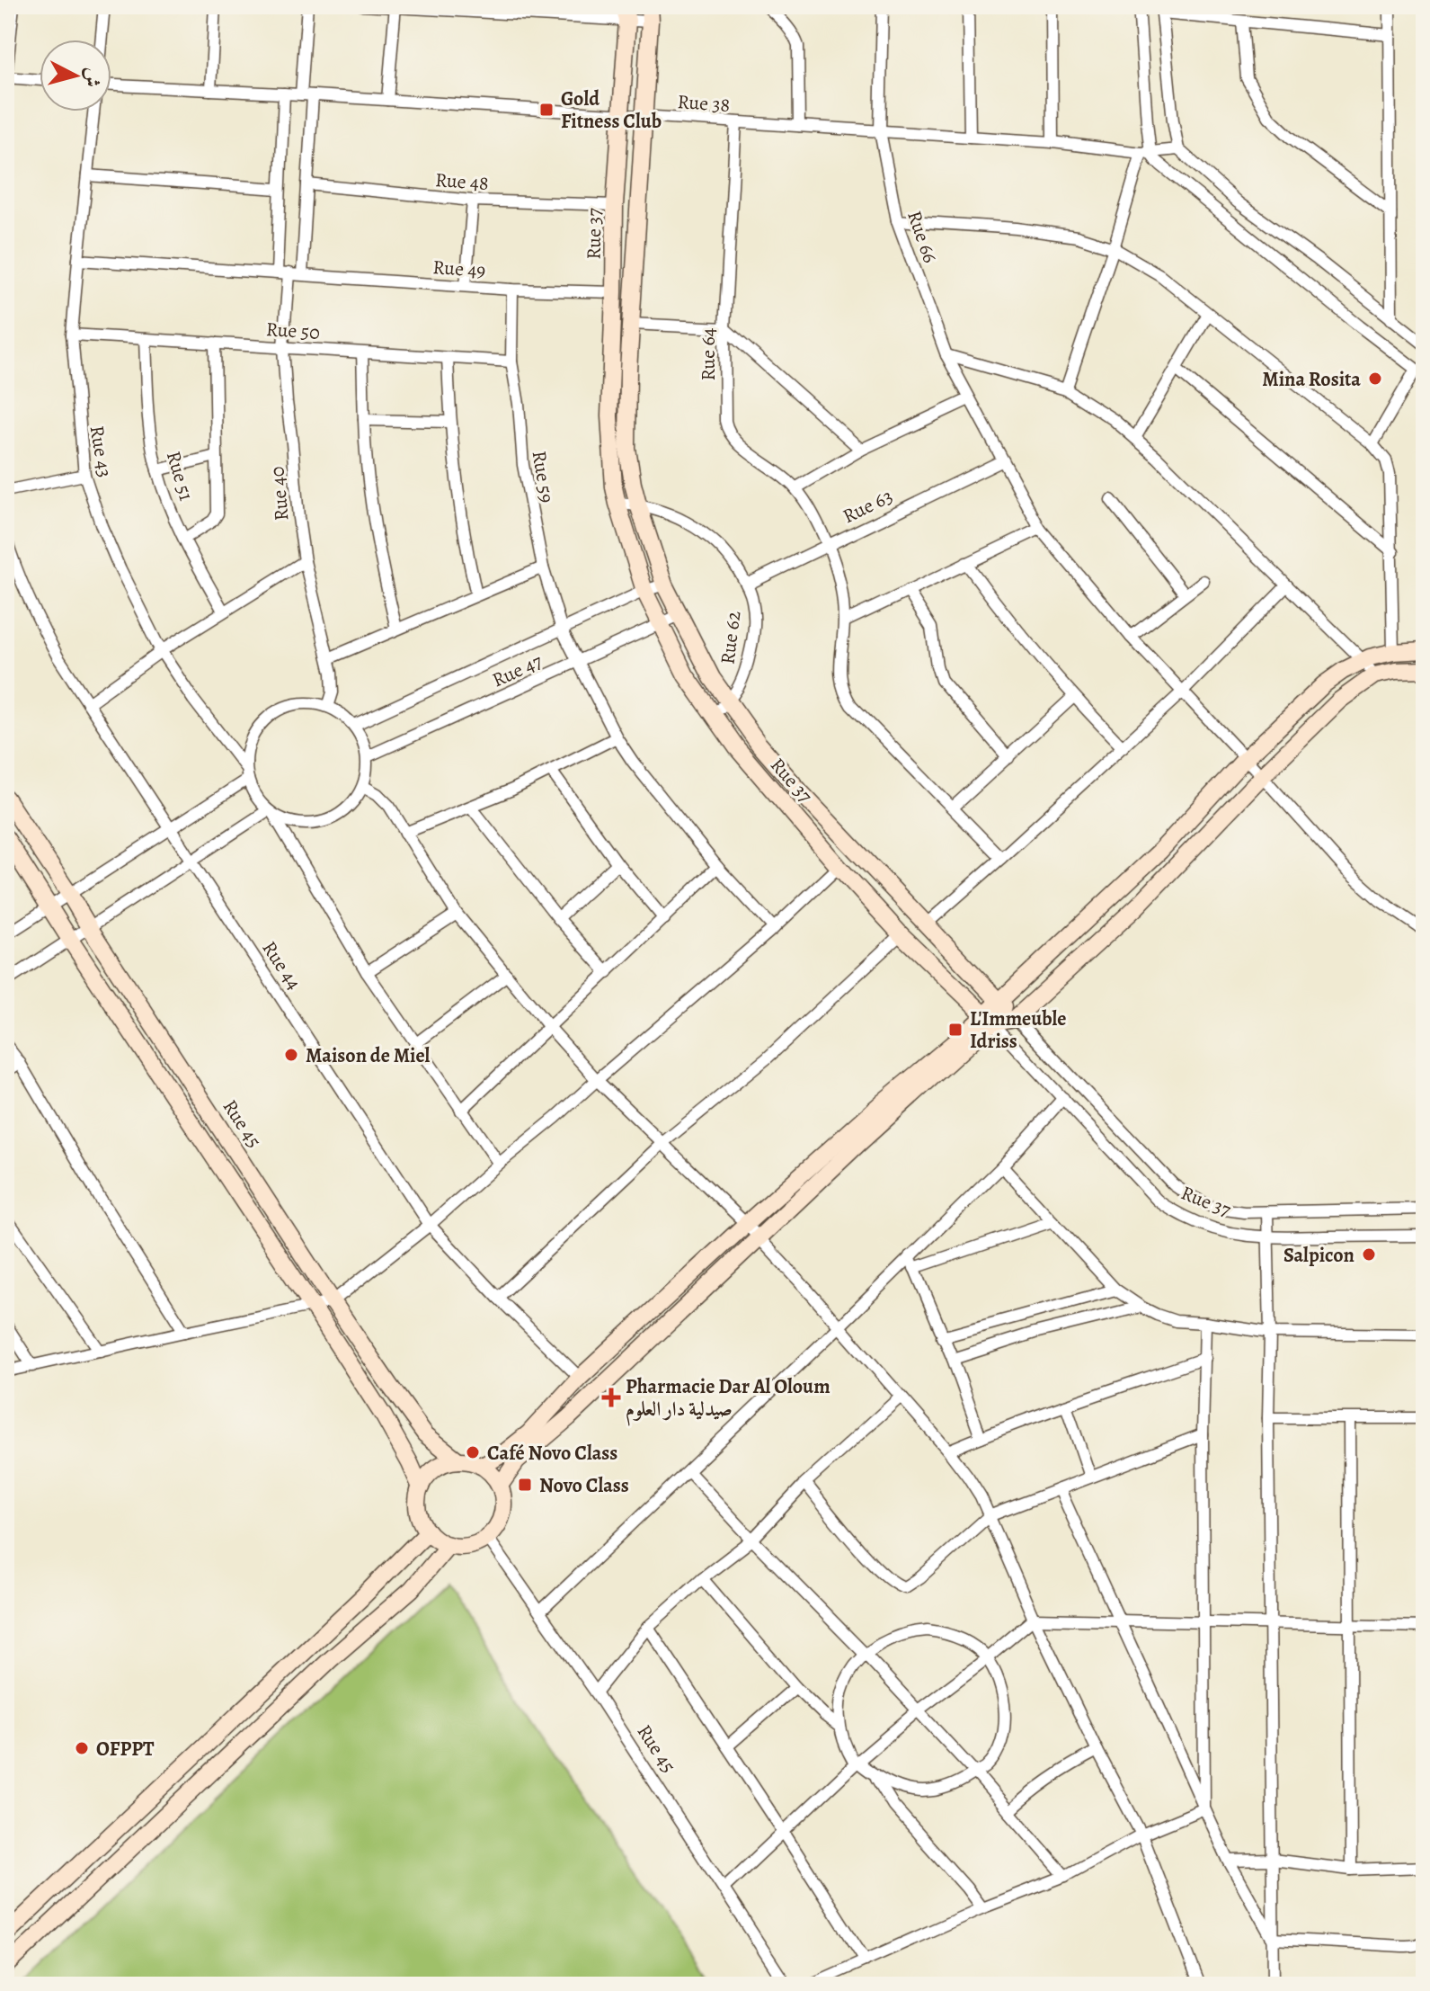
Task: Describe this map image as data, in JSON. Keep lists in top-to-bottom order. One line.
{"streets":{"street":["Rue 38","Rue 48","Rue 37","Rue 66","Rue 49","Rue 50","Rue 64","Rue 43","Rue 51","Rue 59","Rue 40","Rue 63","Rue 62","Rue 47","Rue 44","Rue 45"]},"crossings":[["Rue 38","Rue 37"],["Rue 38","Rue 66"],["Rue 38","Rue 64"],["Rue 38","Rue 40"],["Rue 48","Rue 37"],["Rue 37","Rue 49"],["Rue 37","Rue 62"],["Rue 37","Rue 47"],["Rue 66","Rue 63"],["Rue 49","Rue 59"],["Rue 50","Rue 43"],["Rue 50","Rue 51"],["Rue 50","Rue 59"],["Rue 50","Rue 40"],["Rue 64","Rue 63"],["Rue 43","Rue 40"],["Rue 43","Rue 47"],["Rue 59","Rue 47"],["Rue 40","Rue 47"],["Rue 63","Rue 62"]],"places":{"transit":["Gold Fitness Club","L'Immeuble Idriss","Novo Class"],"other":["Mina Rosita","Maison de Miel","Salpicon","Café Novo Class","OFPPT"],"health":["Pharmacie Dar Al Oloum صيدلية دار العلوم"]},"north":"right"}
